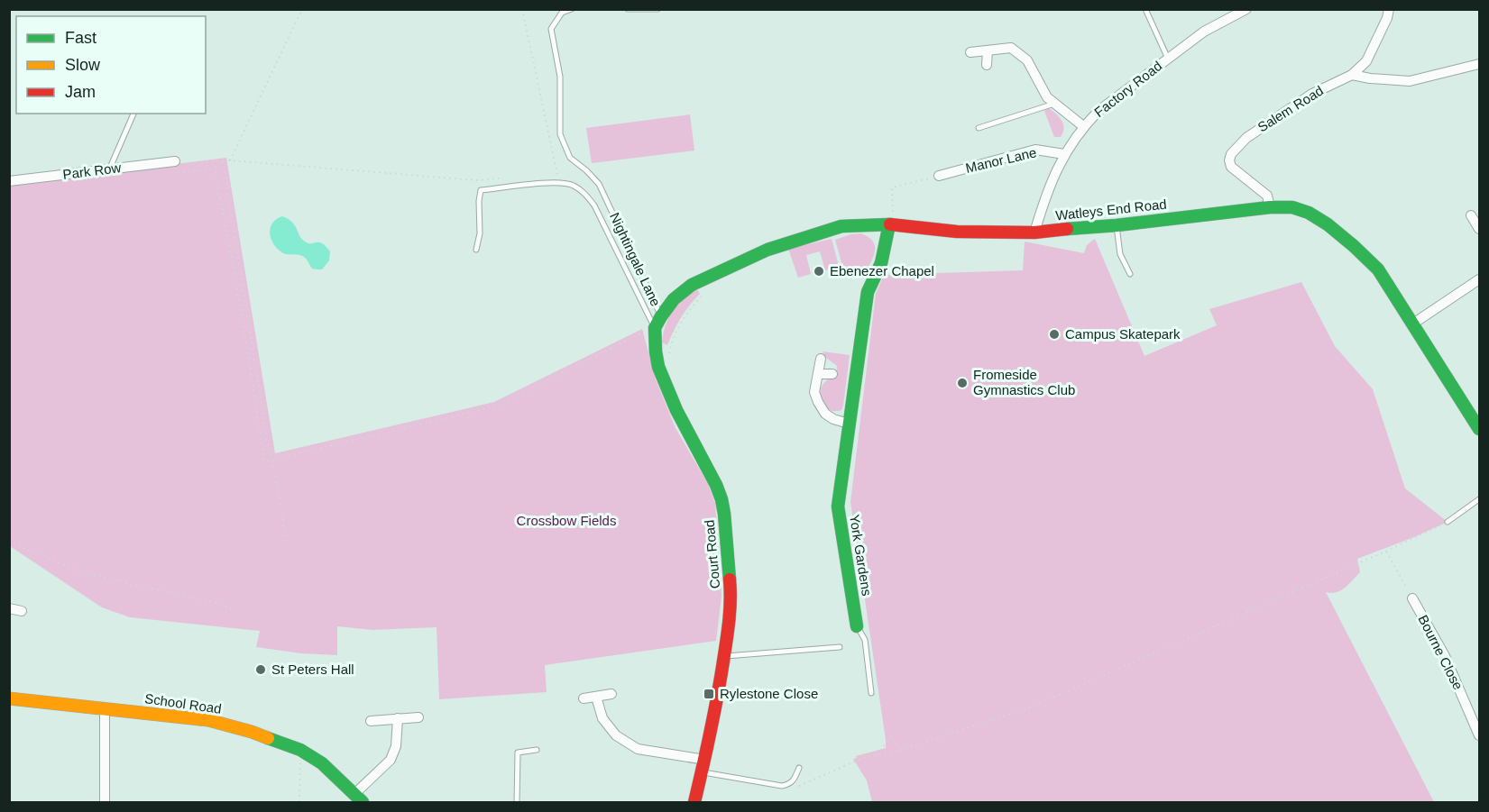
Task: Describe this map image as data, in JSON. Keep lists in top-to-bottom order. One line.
{"streets":{"street":["Factory Road","Salem Road","Manor Lane","Park Row","Watleys End Road","Court Road","York Gardens","Bourne Close","School Road"],"lane":["Nightingale Lane"]},"crossings":[["Factory Road","Manor Lane"],["Factory Road","Watleys End Road"],["Salem Road","Watleys End Road"],["Watleys End Road","Nightingale Lane"],["Watleys End Road","York Gardens"]],"parks":["Crossbow Fields"],"places":{"other":["Ebenezer Chapel","Campus Skatepark","Fromeside Gymnastics Club","St Peters Hall"],"transit":["Rylestone Close"]},"legend":["Fast","Slow","Jam"]}
